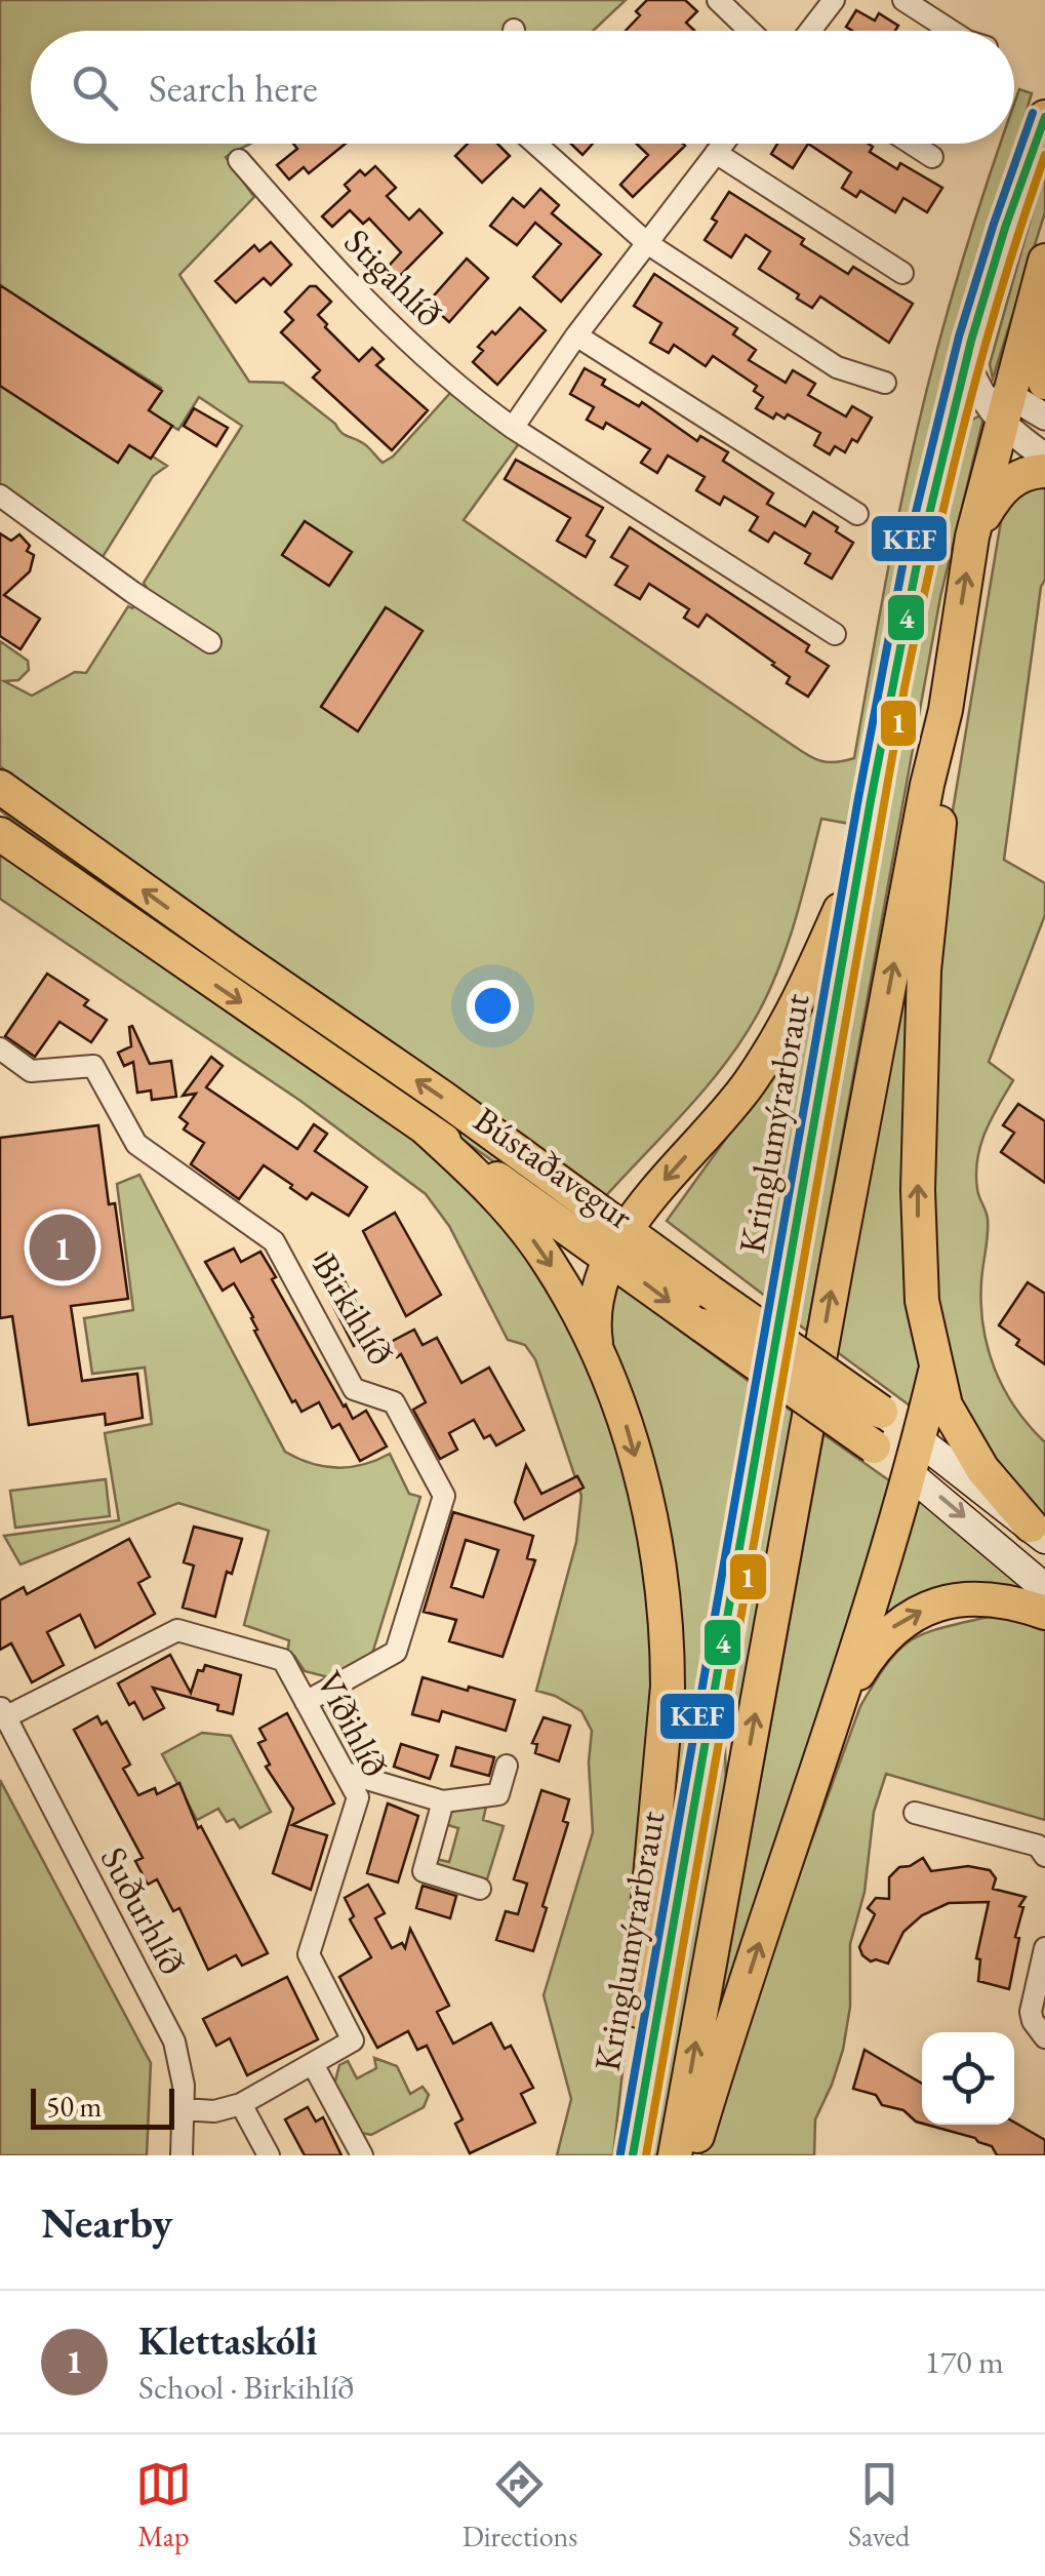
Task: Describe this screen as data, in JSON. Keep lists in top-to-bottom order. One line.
{"streets":{"main road":["Kringlumýrarbraut","Bústaðavegur"],"street":["Stigahlíð","Birkihlíð","Víðihlíð","Suðurhlíð"]},"crossings":[["Birkihlíð","Víðihlíð"],["Víðihlíð","Suðurhlíð"]],"lines":["transit line KEF","transit line 4","transit line 1"],"scale_bar":"50 m","page":{"search":"Search here","pins":"1","scale":"50 m","heading":"Nearby","list":[{"mark":"1","name":"Klettaskóli","note":"School · Birkihlíð","value":"170 m"}],"nav":["Map","Directions","Saved"]}}
